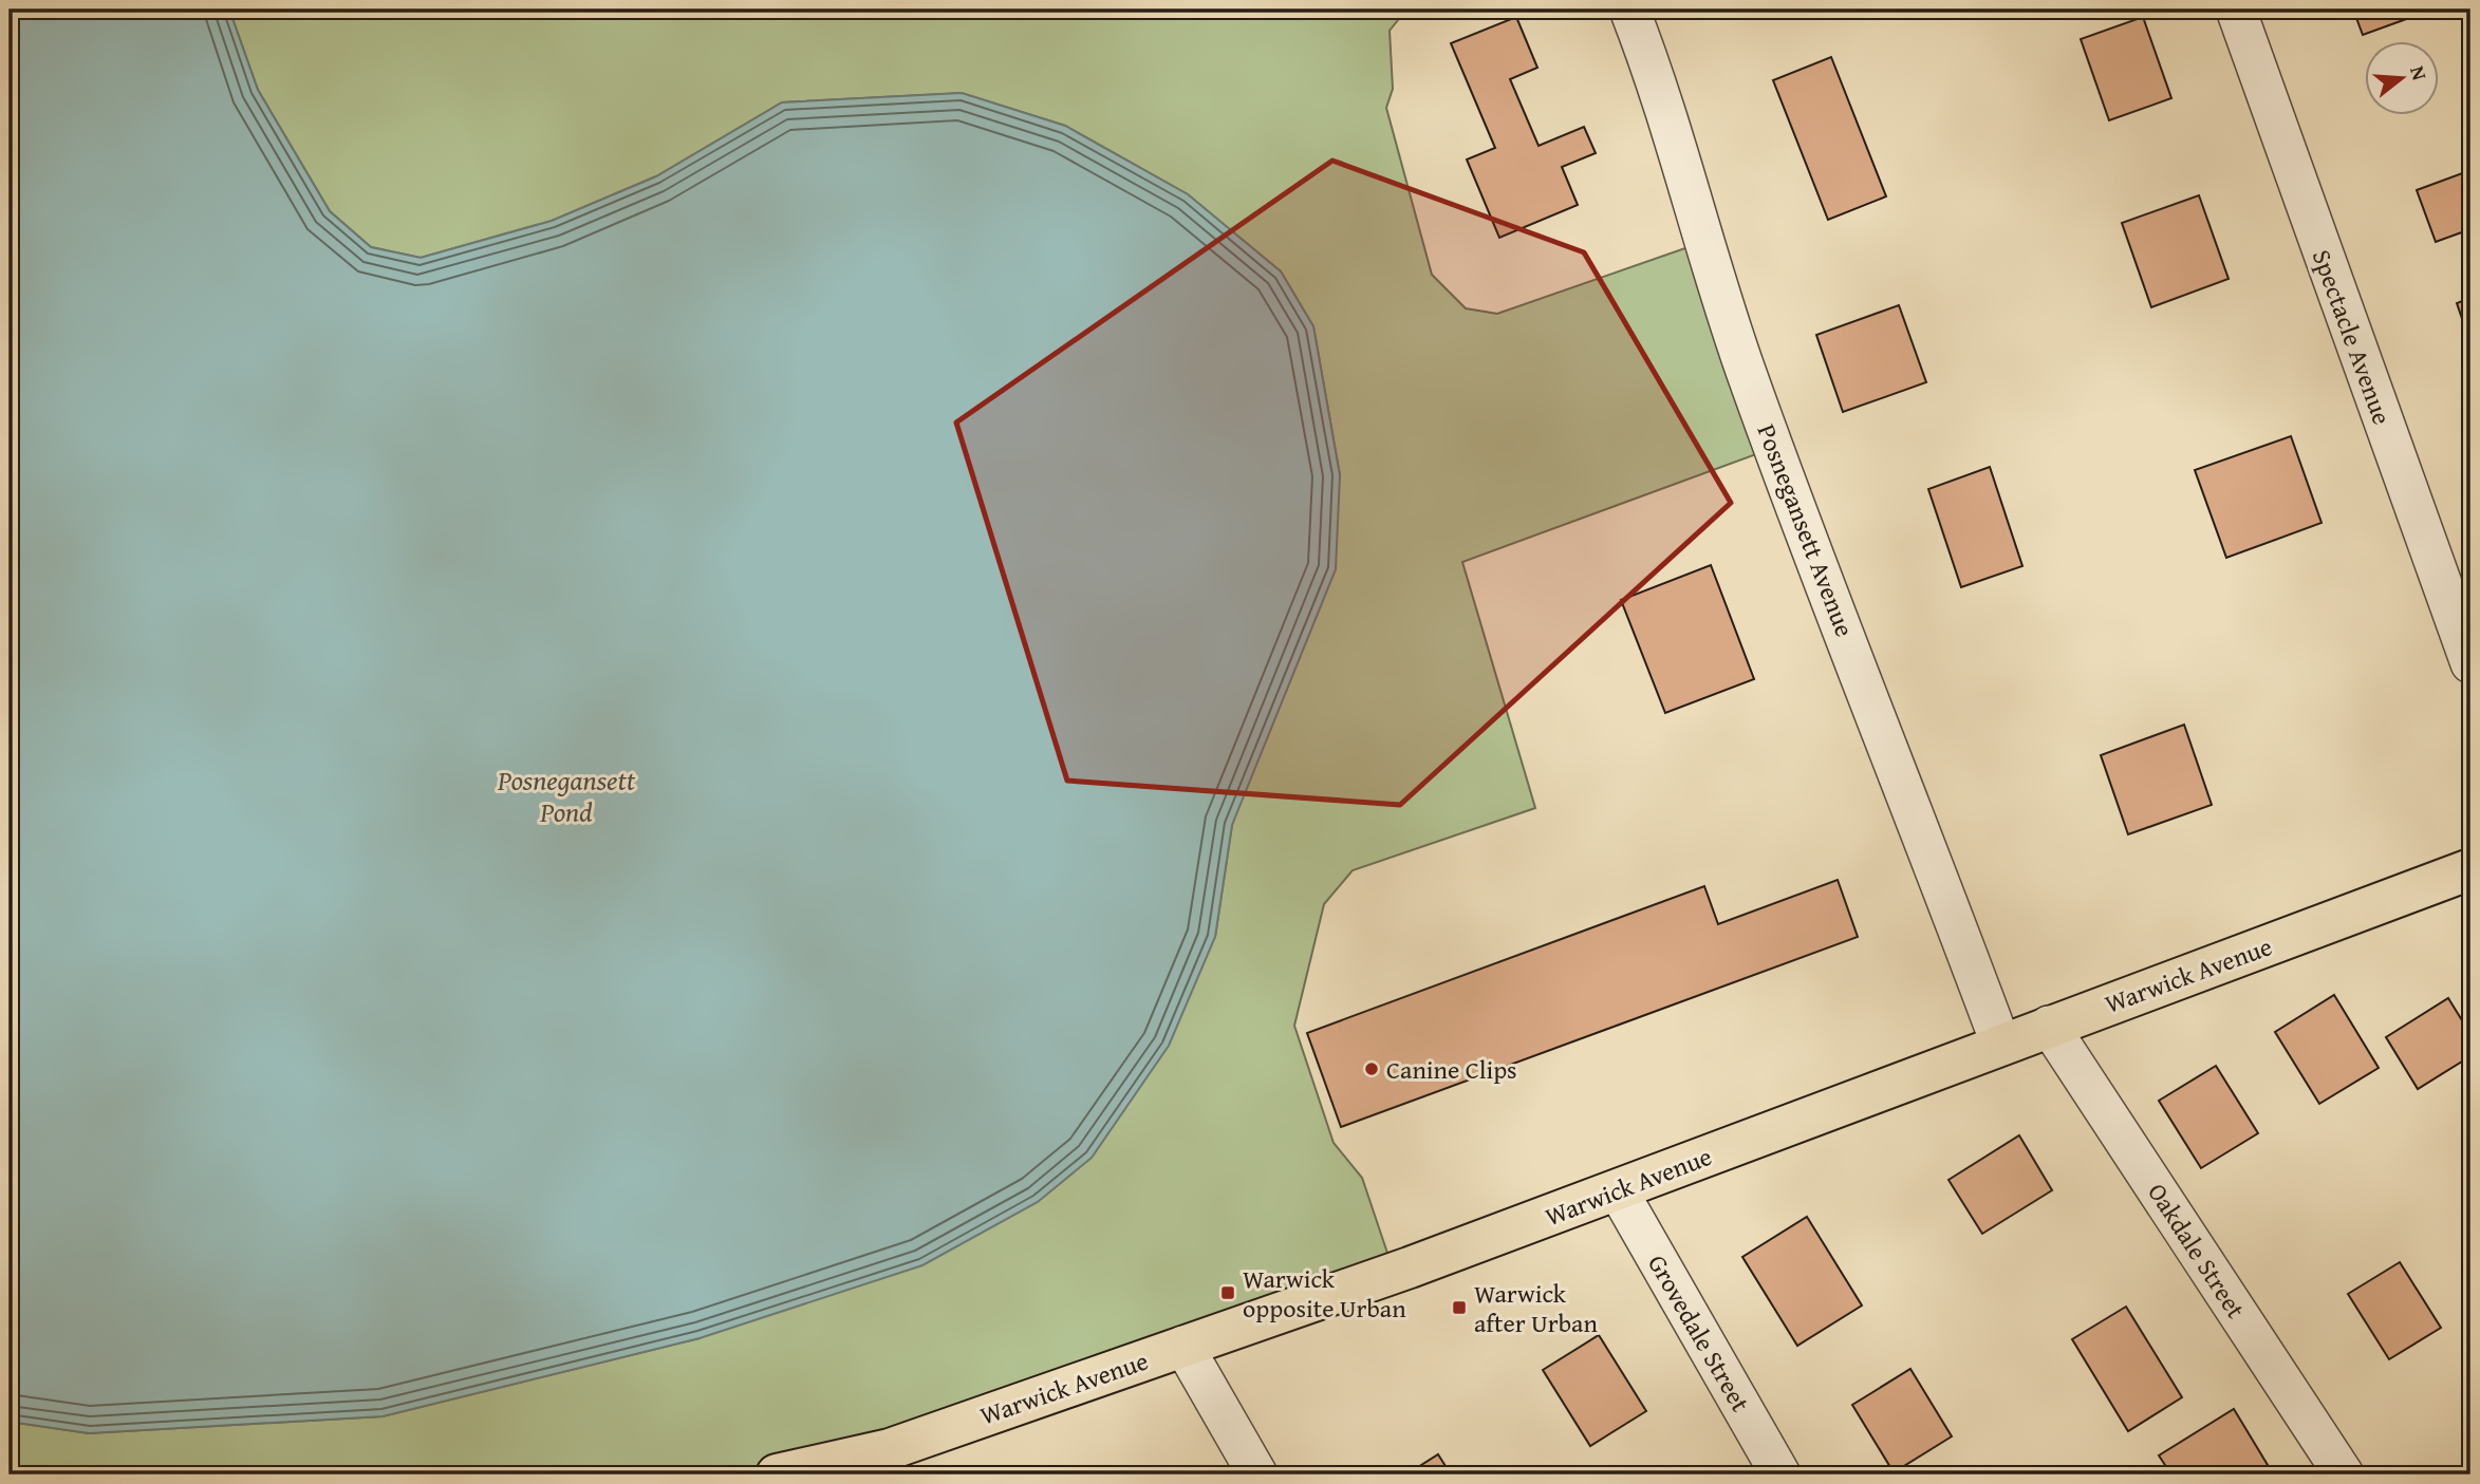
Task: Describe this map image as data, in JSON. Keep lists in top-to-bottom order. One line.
{"streets":{"main road":["Warwick Avenue"],"street":["Spectacle Avenue","Posnegansett Avenue","Oakdale Street","Grovedale Street"]},"crossings":[["Posnegansett Avenue","Warwick Avenue"],["Warwick Avenue","Oakdale Street"],["Warwick Avenue","Grovedale Street"]],"water":["Posnegansett Pond"],"places":{"other":["Canine Clips"],"transit":["Warwick opposite Urban","Warwick after Urban"]},"north":"right"}
